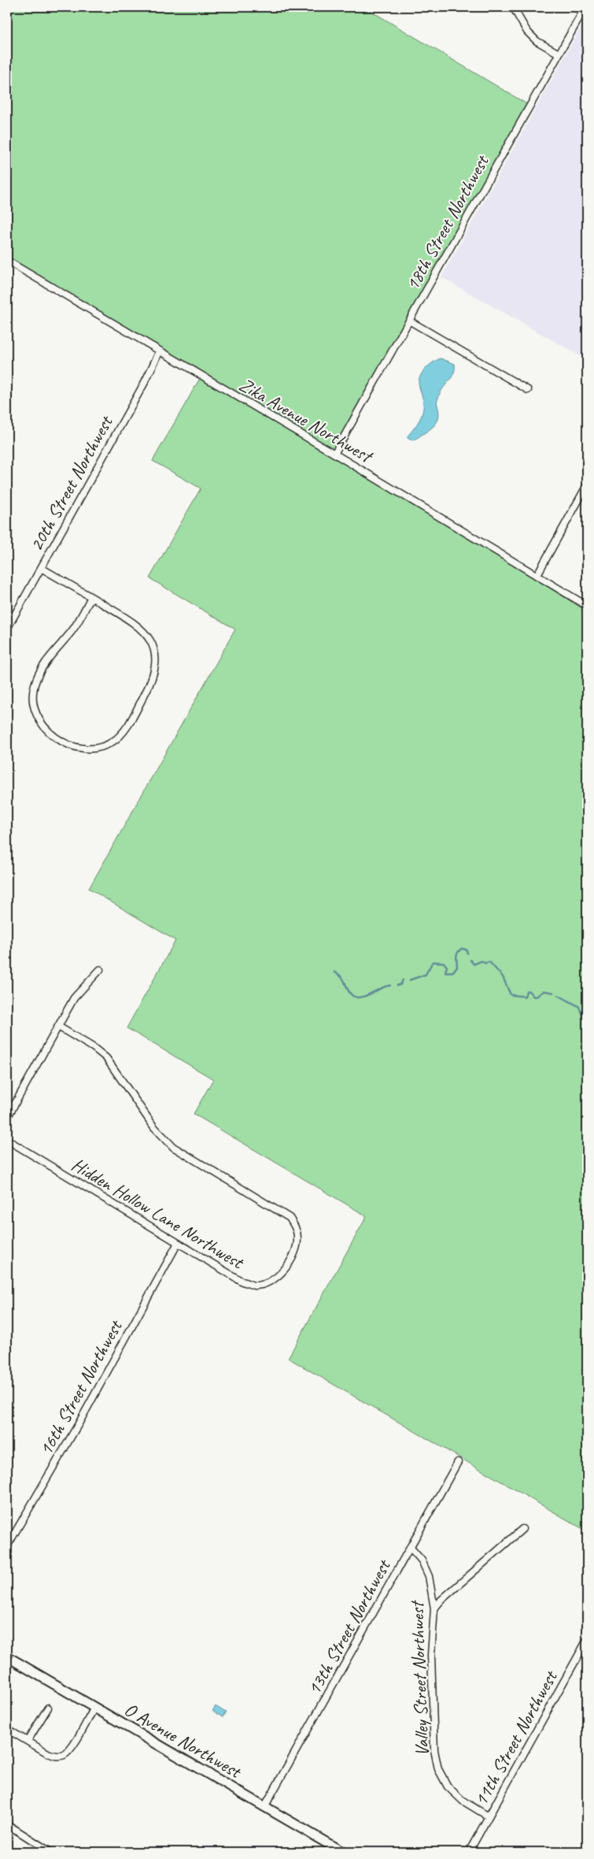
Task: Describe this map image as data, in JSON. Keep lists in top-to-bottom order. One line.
{"streets":{"street":["18th Street Northwest","Zika Avenue Northwest","20th Street Northwest","Hidden Hollow Lane Northwest","16th Street Northwest","13th Street Northwest","Valley Street Northwest","11th Street Northwest","O Avenue Northwest"]},"crossings":[["18th Street Northwest","Zika Avenue Northwest"],["Zika Avenue Northwest","20th Street Northwest"],["Hidden Hollow Lane Northwest","16th Street Northwest"],["13th Street Northwest","Valley Street Northwest"],["13th Street Northwest","O Avenue Northwest"],["Valley Street Northwest","11th Street Northwest"]]}
